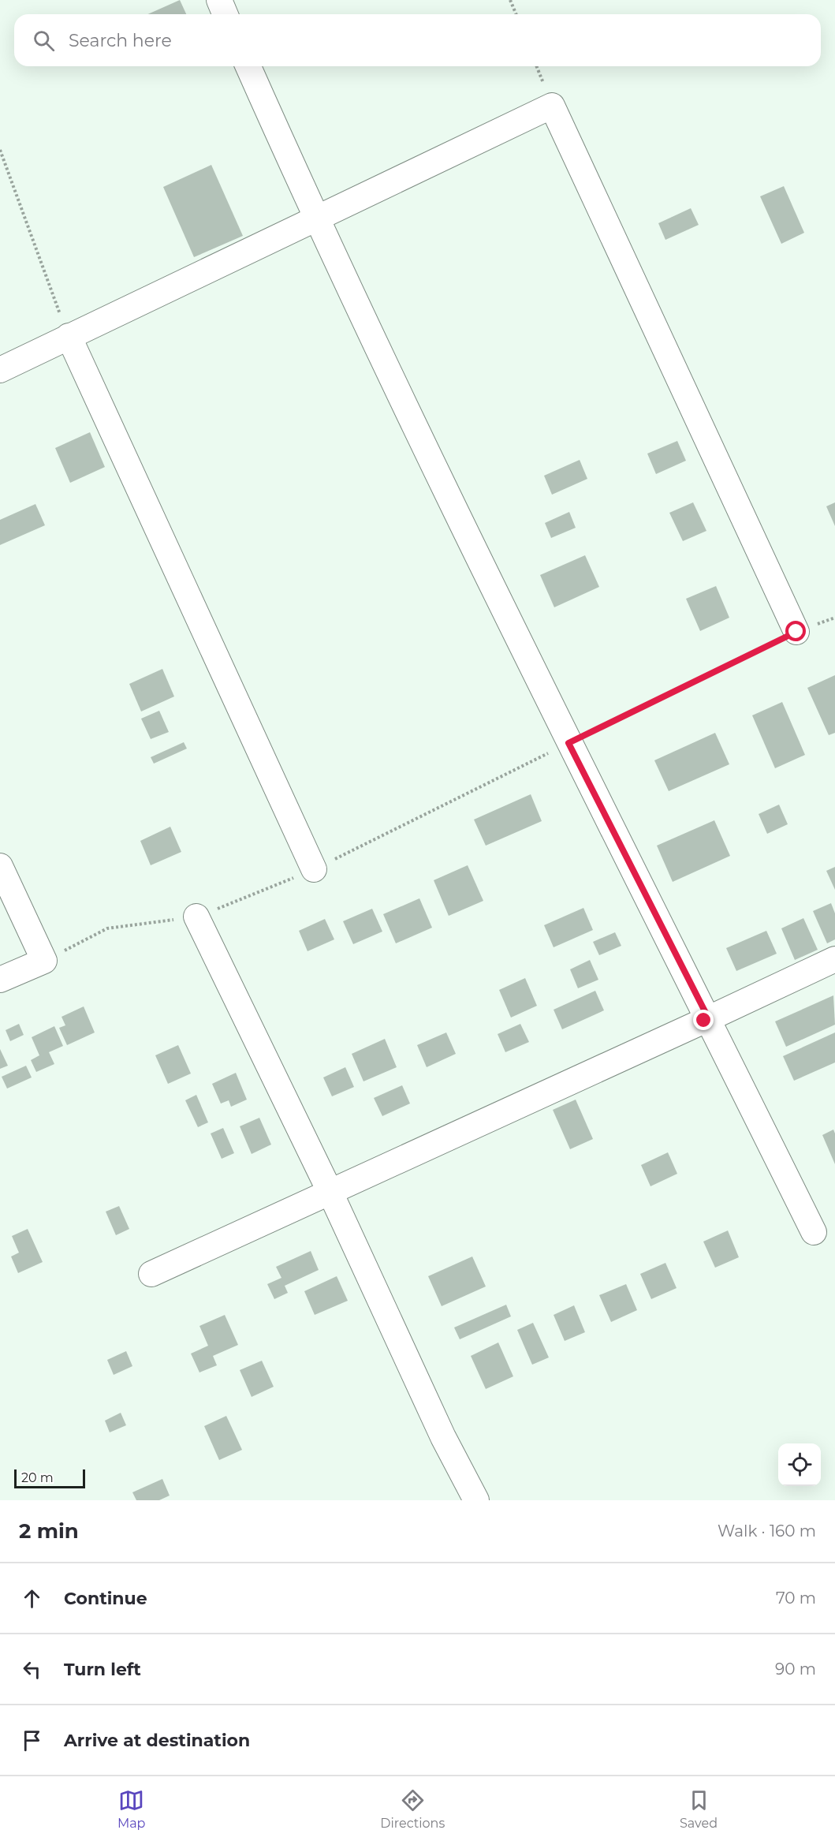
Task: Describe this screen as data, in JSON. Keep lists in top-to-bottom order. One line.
{"scale_bar":"20 m","page":{"search":"Search here","scale":"20 m","heading":["2 min","Walk · 160 m"],"list":[["Continue","70 m"],["Turn left","90 m"],"Arrive at destination"],"nav":["Map","Directions","Saved"]}}
